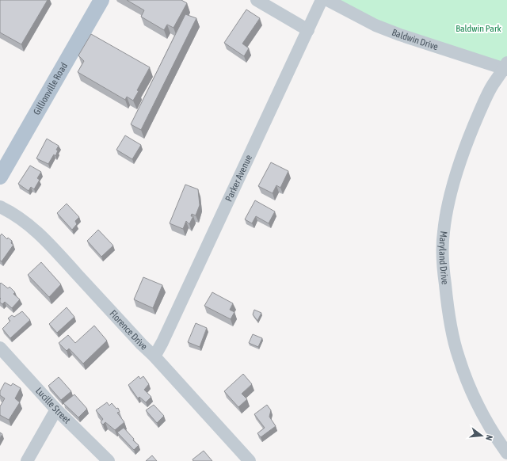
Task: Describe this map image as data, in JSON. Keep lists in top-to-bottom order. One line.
{"streets":{"main road":["Gillionville Road"],"street":["Baldwin Drive","Parker Avenue","Maryland Drive","Florence Drive","Lucille Street"]},"crossings":[["Baldwin Drive","Maryland Drive"],["Parker Avenue","Florence Drive"]],"parks":["Baldwin Park"],"north":"right"}
